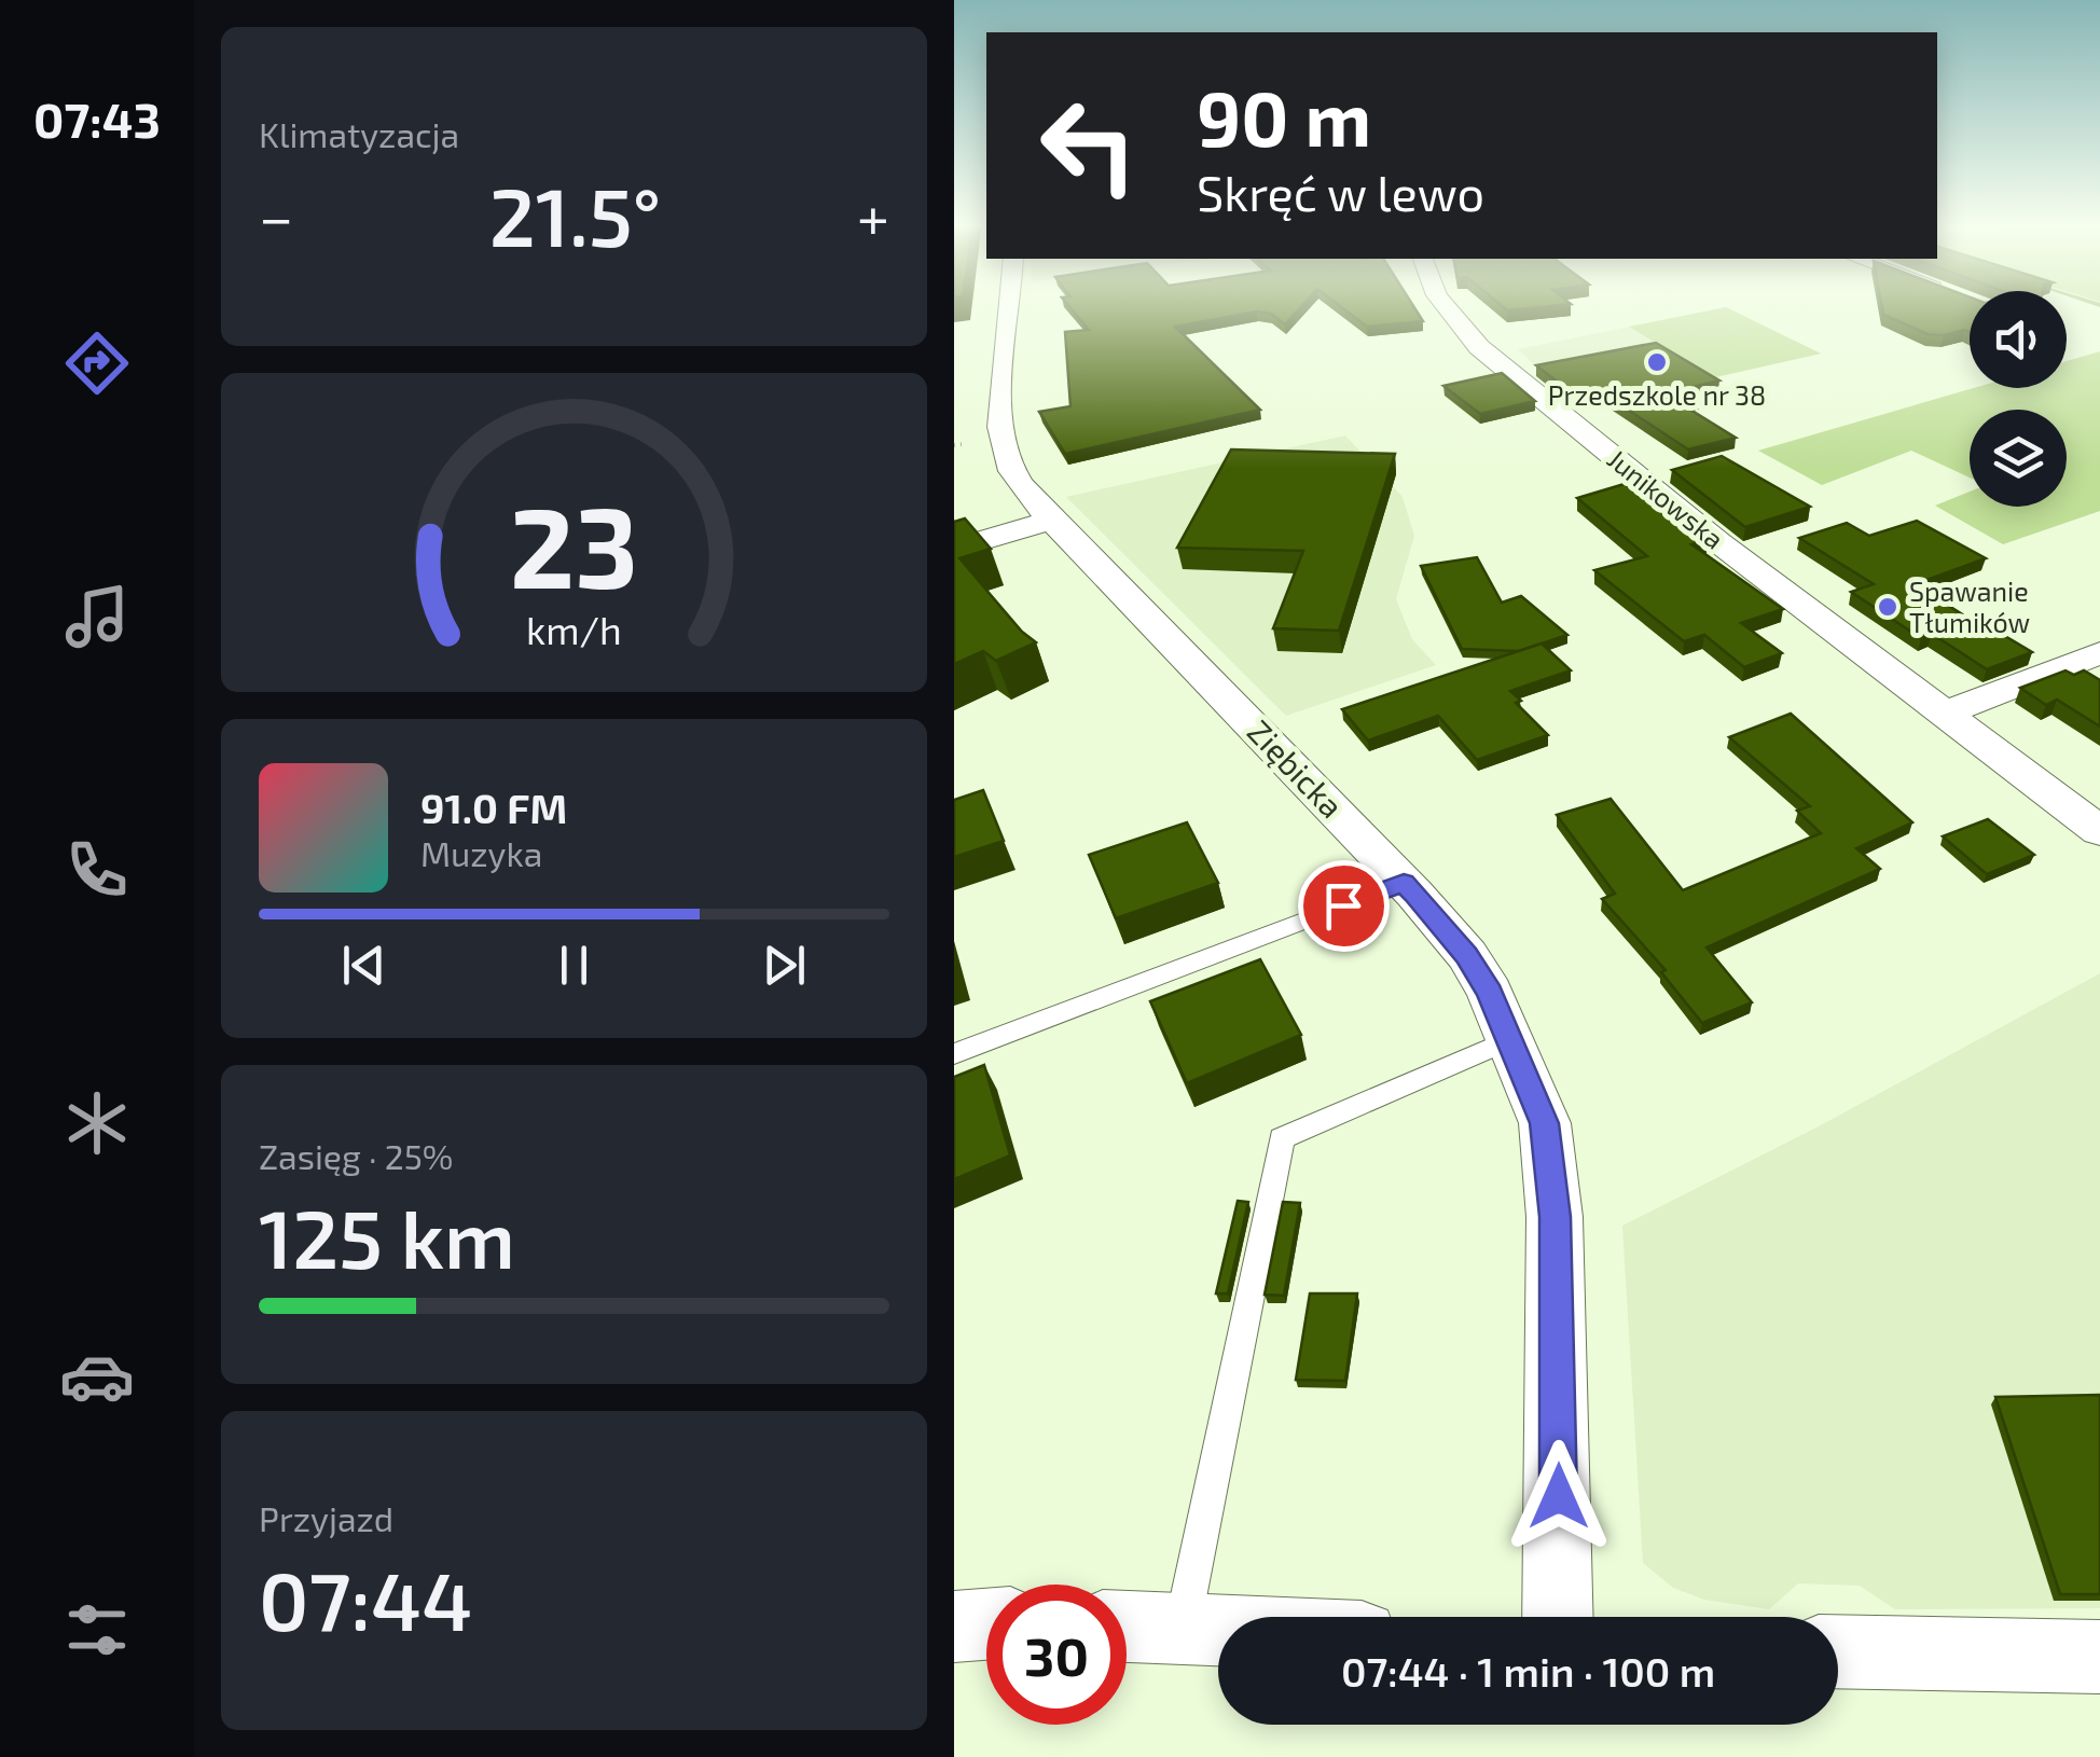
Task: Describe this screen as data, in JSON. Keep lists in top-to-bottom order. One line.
{"streets":{"street":["Junikowska","Ziębicka"]},"places":["Przedszkole nr 38","Spawanie Tłumików"],"page":{"tabs":"07:43","tile":["Klimatyzacja",["Zasięg · 25%","125 km"],["Przyjazd","07:44"]],"turn":["90 m","Skręć w lewo"],"heat":["−","21.5°","+"],"song":["91.0 FM","Muzyka"],"limit":"30","trip":"07:44 · 1 min · 100 m","gauge":["23","km/h"]}}
